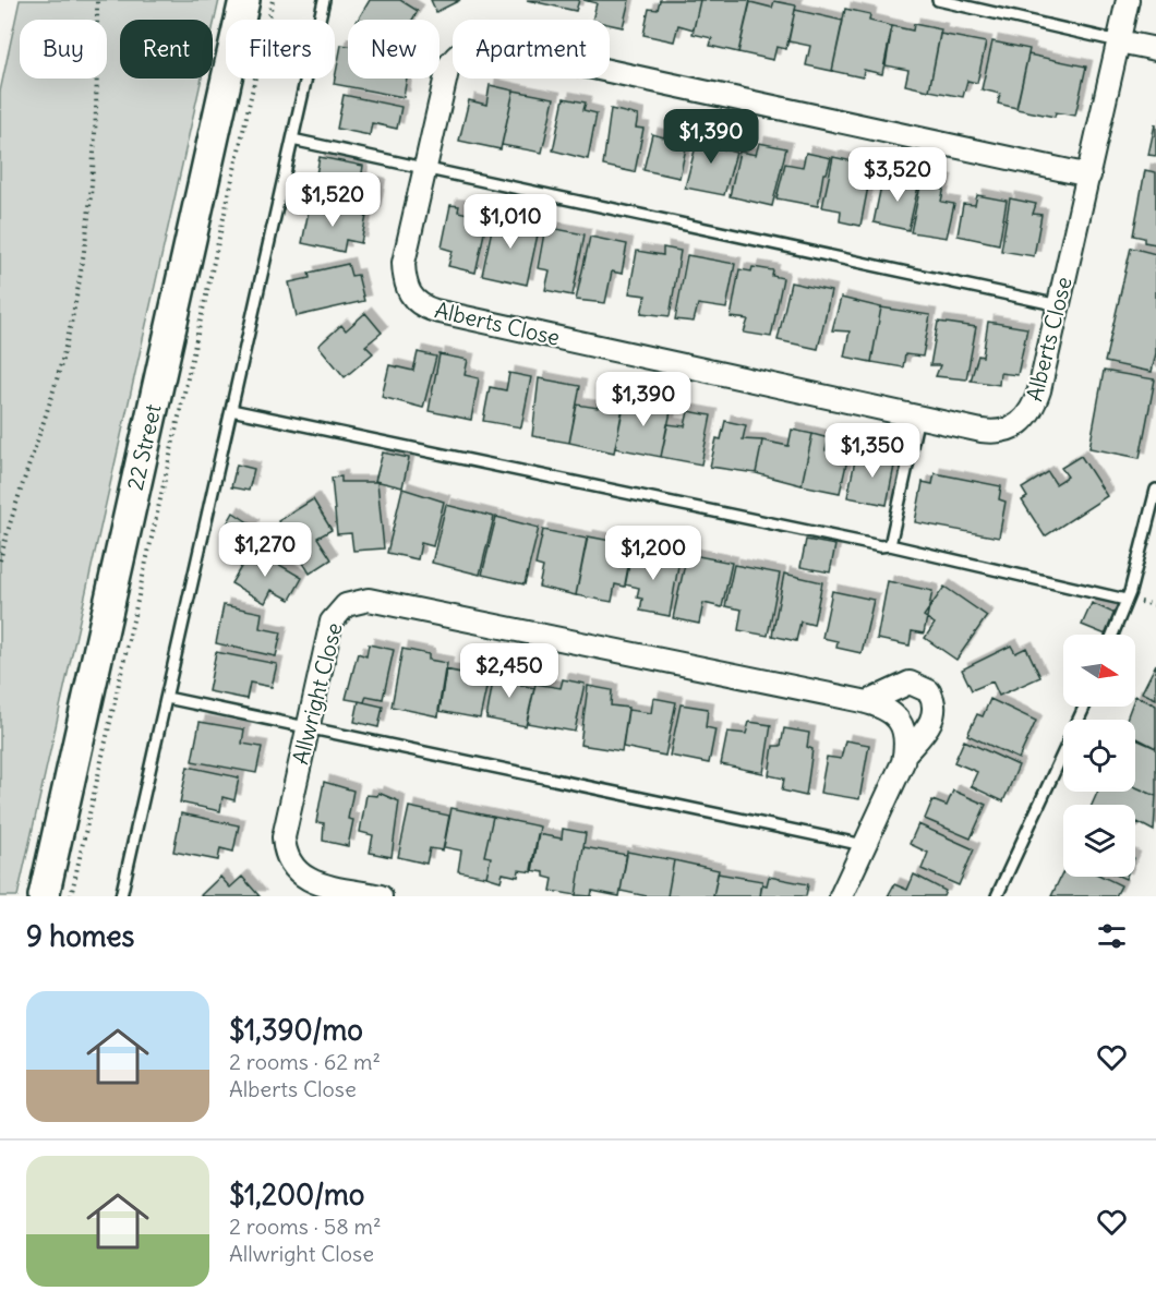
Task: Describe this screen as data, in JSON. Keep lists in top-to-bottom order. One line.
{"streets":{"main road":["22 Street"],"street":["Alberts Close","Allwright Close"]},"north":"right","page":{"chip":["Buy","Rent","Filters","New","Apartment"],"price":["$1,390","$3,520","$1,520","$1,010","$1,390","$1,350","$1,270","$1,200","$2,450"],"heading":"9 homes","list":[{"name":"$1,390/mo","note":"2 rooms · 62 m² · Alberts Close"},{"name":"$1,200/mo","note":"2 rooms · 58 m² · Allwright Close"}]}}
